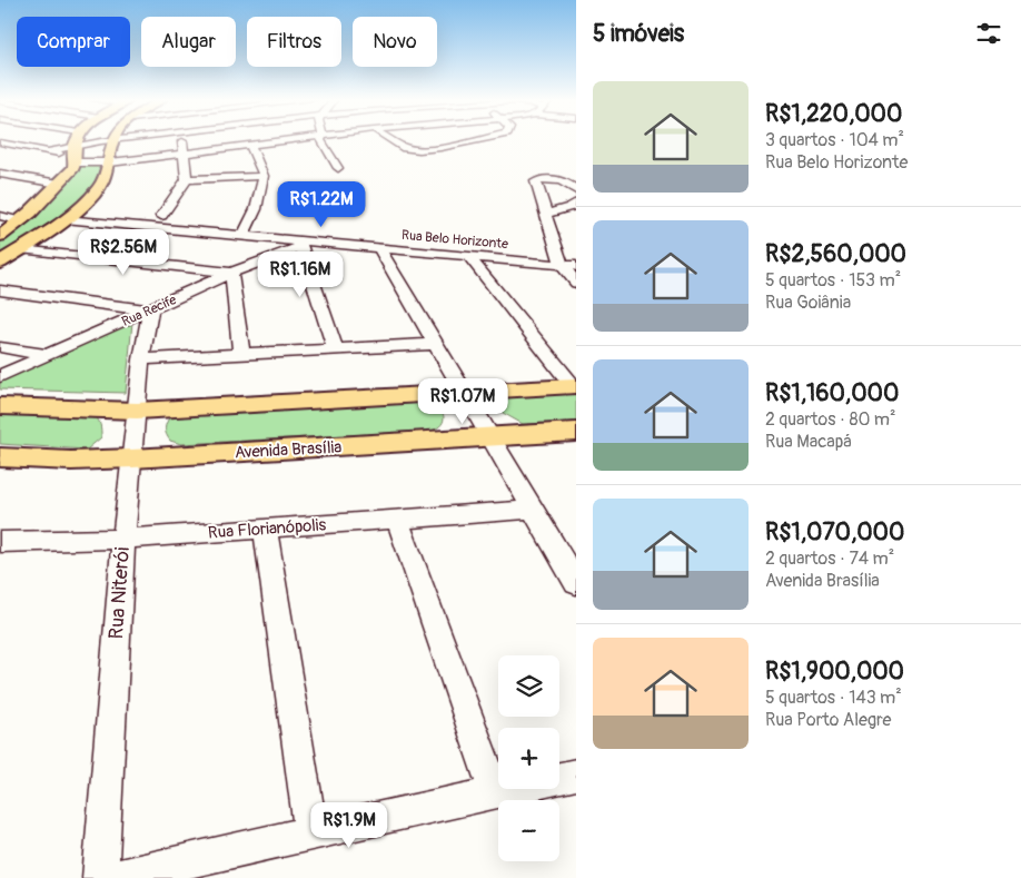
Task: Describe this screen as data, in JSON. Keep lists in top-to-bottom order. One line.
{"streets":{"main road":["Avenida Brasília"],"street":["Rua Belo Horizonte","Rua Recife","Rua Florianópolis","Rua Niterói"]},"crossings":[["Rua Belo Horizonte","Rua Recife"],["Rua Recife","Rua Niterói"],["Avenida Brasília","Rua Niterói"],["Rua Florianópolis","Rua Niterói"]],"page":{"heading":"5 imóveis","chip":["Comprar","Alugar","Filtros","Novo"],"list":[{"name":"R$1,220,000","note":"3 quartos · 104 m² · Rua Belo Horizonte"},{"name":"R$2,560,000","note":"5 quartos · 153 m² · Rua Goiânia"},{"name":"R$1,160,000","note":"2 quartos · 80 m² · Rua Macapá"},{"name":"R$1,070,000","note":"2 quartos · 74 m² · Avenida Brasília"},{"name":"R$1,900,000","note":"5 quartos · 143 m² · Rua Porto Alegre"}],"price":["R$1.22M","R$2.56M","R$1.16M","R$1.07M","R$1.9M"],"map_buttons":["+","−"]}}
